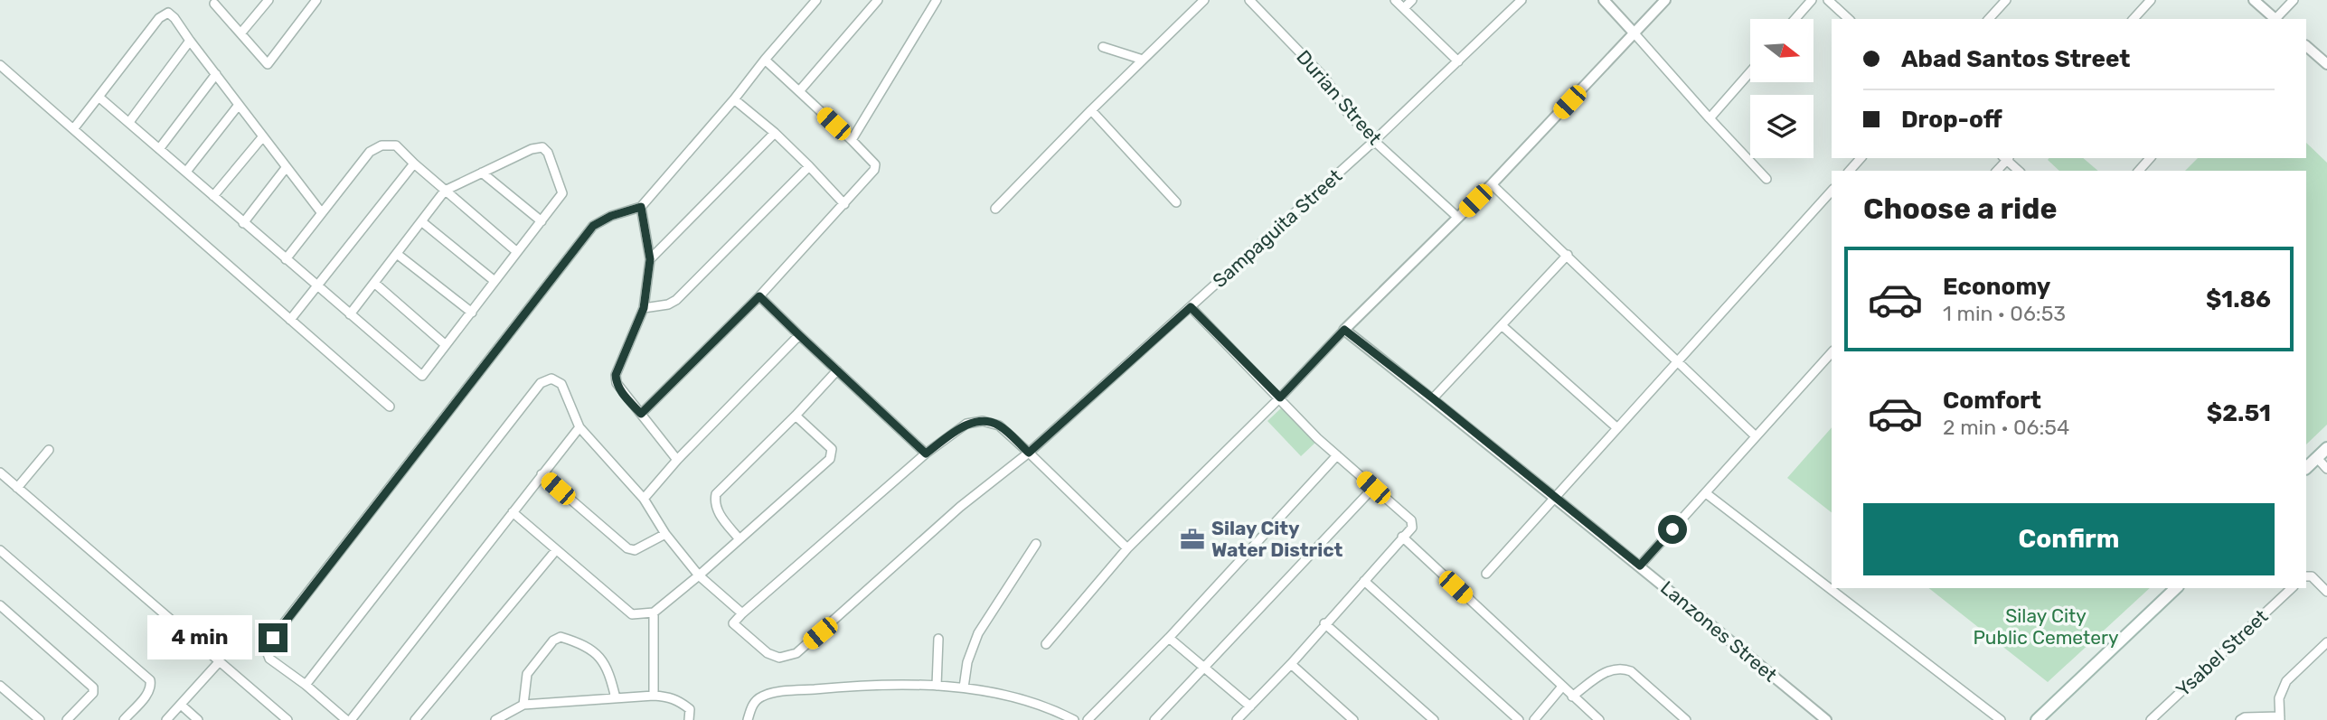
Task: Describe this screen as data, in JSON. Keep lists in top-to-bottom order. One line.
{"streets":{"street":["Durian Street","Sampaguita Street","Lanzones Street","Ysabel Street"]},"crossings":[["Durian Street","Sampaguita Street"]],"parks":["Silay City Public Cemetery"],"places":{"office":["Silay City Water District"]},"north":"right","page":{"banner":["Abad Santos Street","Drop-off"],"heading":"Choose a ride","list":[{"name":"Economy","note":"1 min · 06:53","value":"$1.86"},{"name":"Comfort","note":"2 min · 06:54","value":"$2.51"}],"buttons":"Confirm","bubble":"4 min"}}
